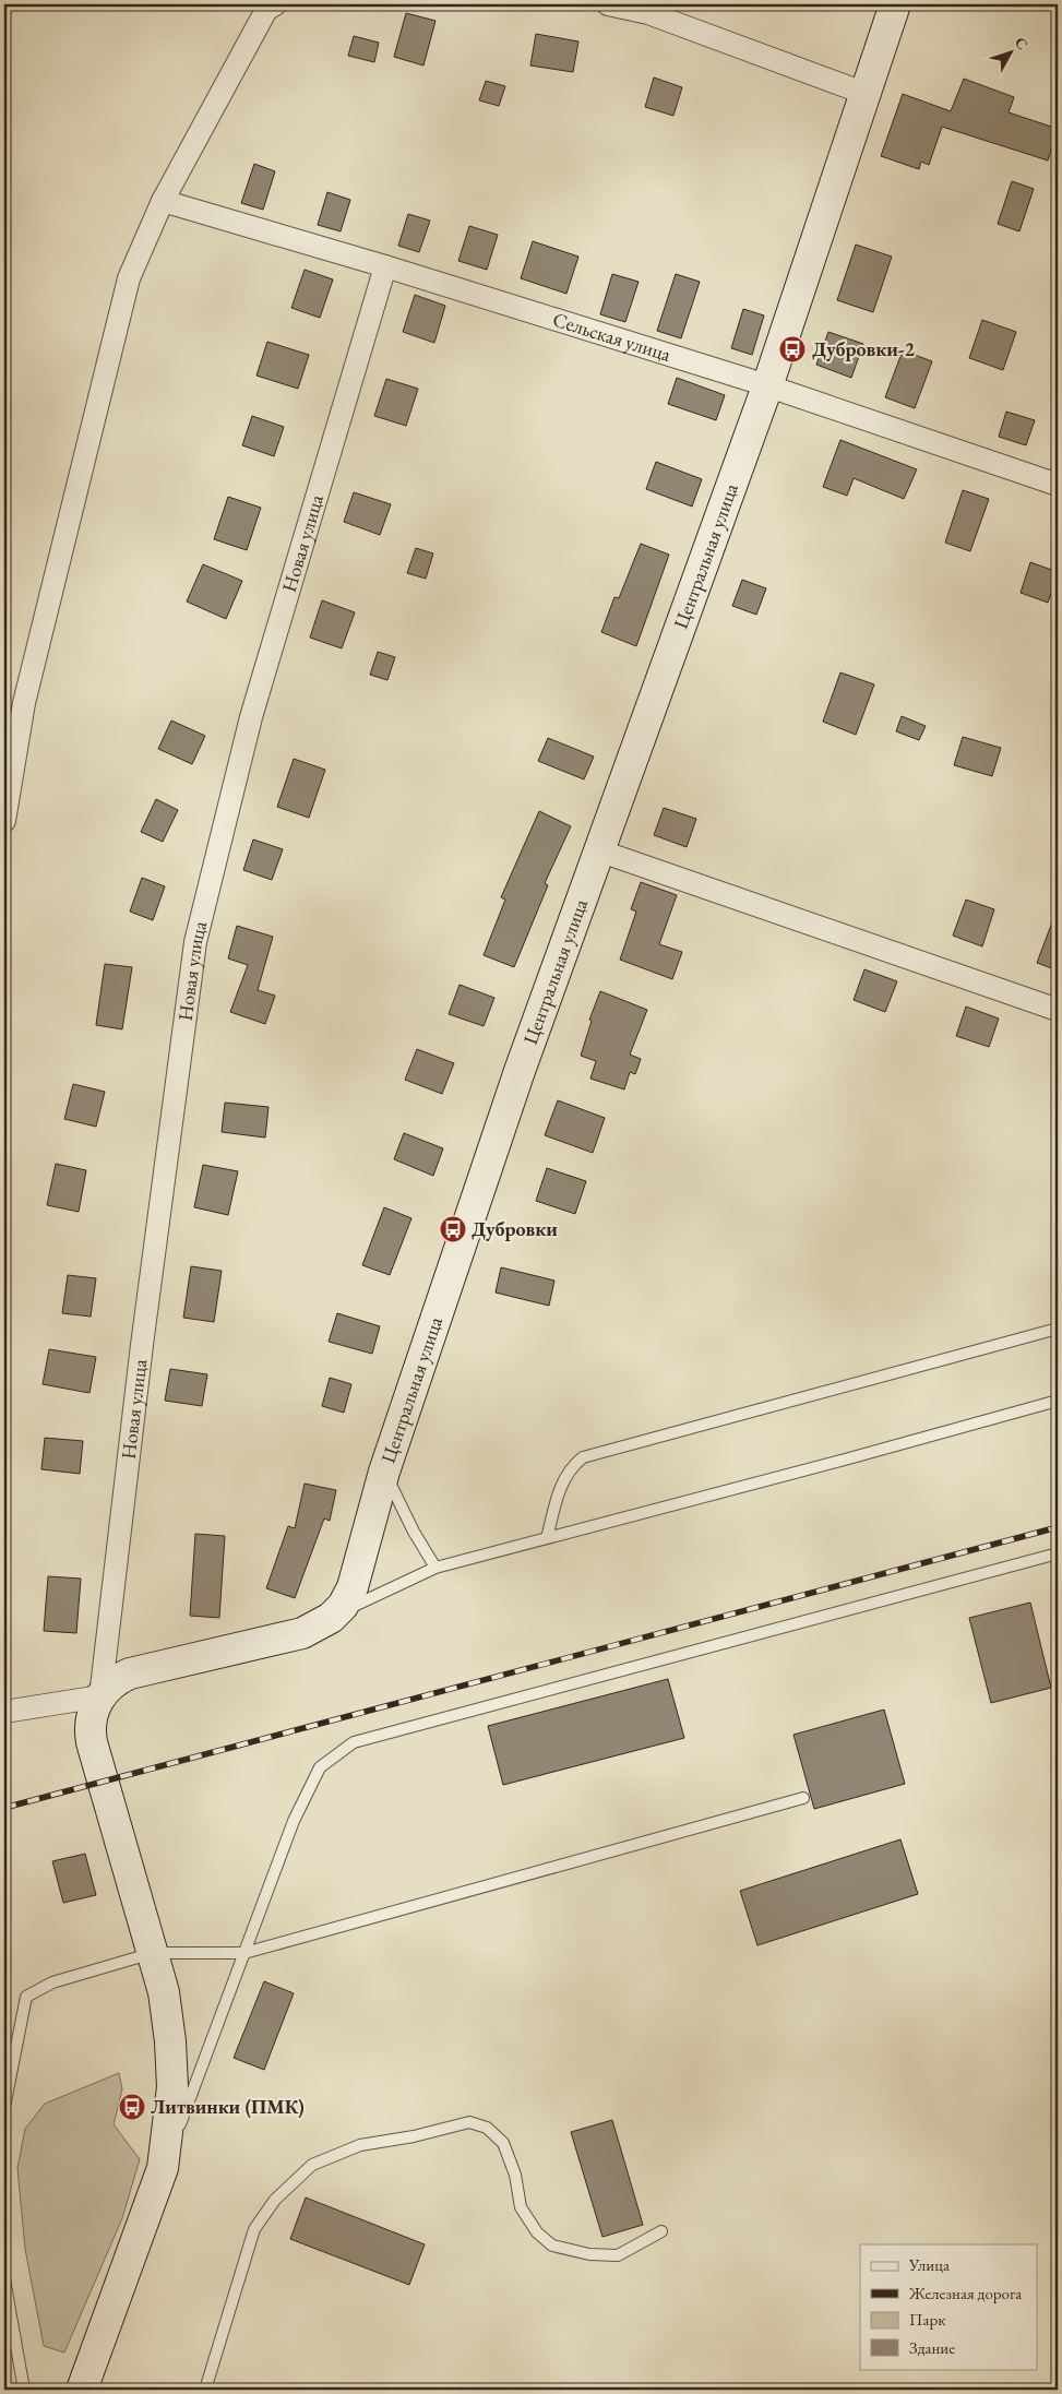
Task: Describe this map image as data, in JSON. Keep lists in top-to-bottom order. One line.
{"streets":{"street":["Сельская улица","Новая улица","Центральная улица"]},"crossings":[["Сельская улица","Новая улица"],["Сельская улица","Центральная улица"],["Новая улица","Центральная улица"]],"places":{"bus stop":["Дубровки-2","Дубровки","Литвинки (ПМК)"]},"legend":["Улица","Железная дорога","Парк","Здание"],"north":"top right"}
